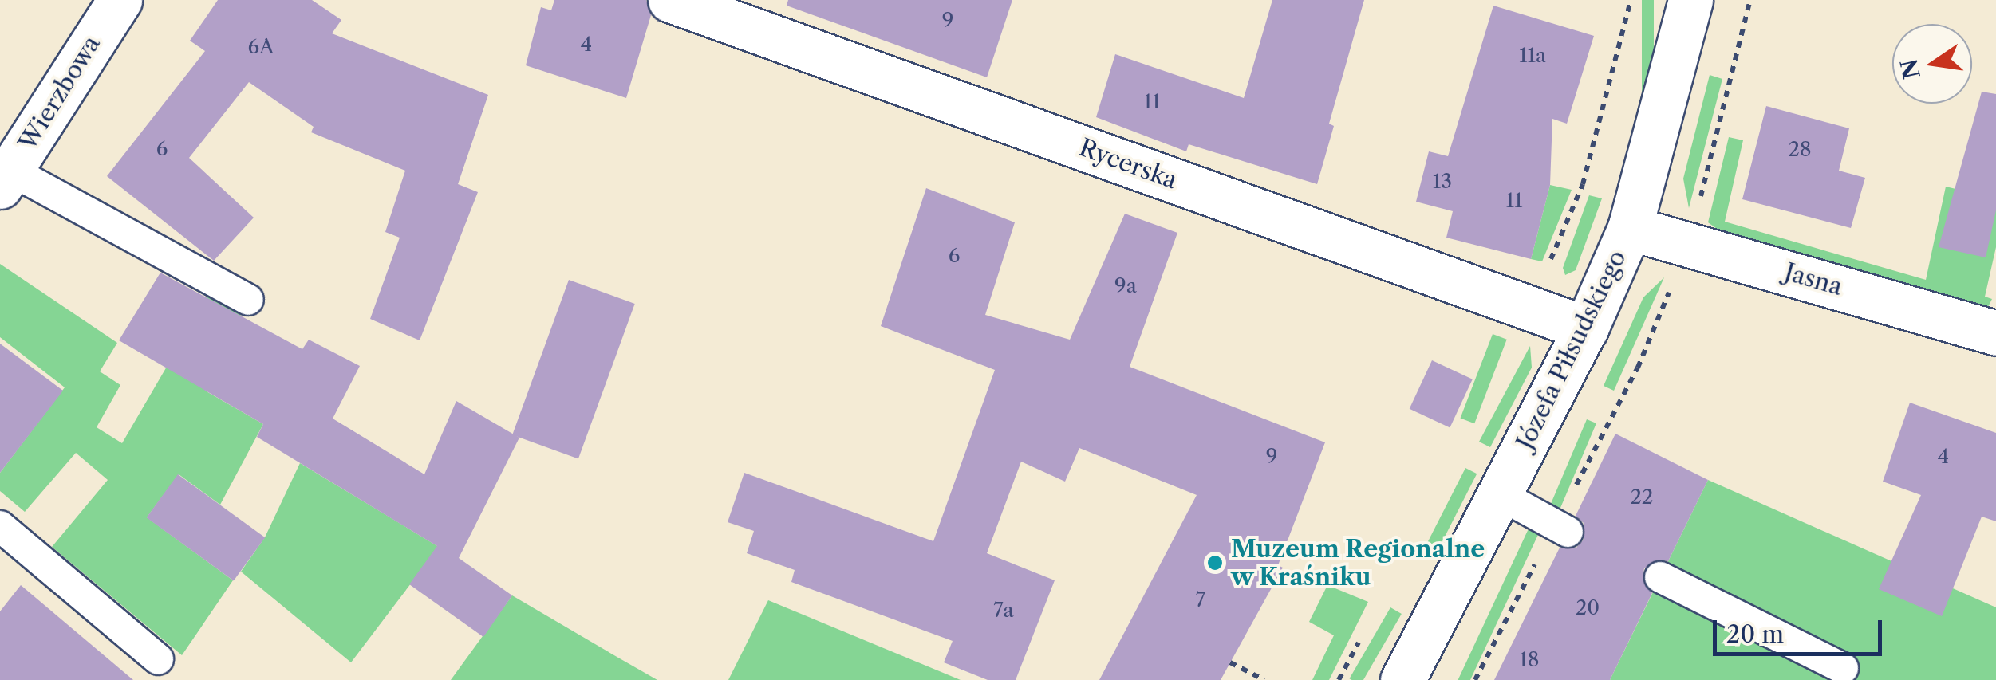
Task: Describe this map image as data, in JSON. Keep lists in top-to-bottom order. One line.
{"streets":{"street":["Wierzbowa","Rycerska","Jasna","Józefa Piłsudskiego"]},"crossings":[["Rycerska","Józefa Piłsudskiego"],["Jasna","Józefa Piłsudskiego"]],"places":["Muzeum Regionalne w Kraśniku"],"house_numbers":["9","4","6A","11a","11","6","28","13","11","6","9a","9","4","22","7","20","7a","18"],"scale_bar":"20 m","north":"left"}
